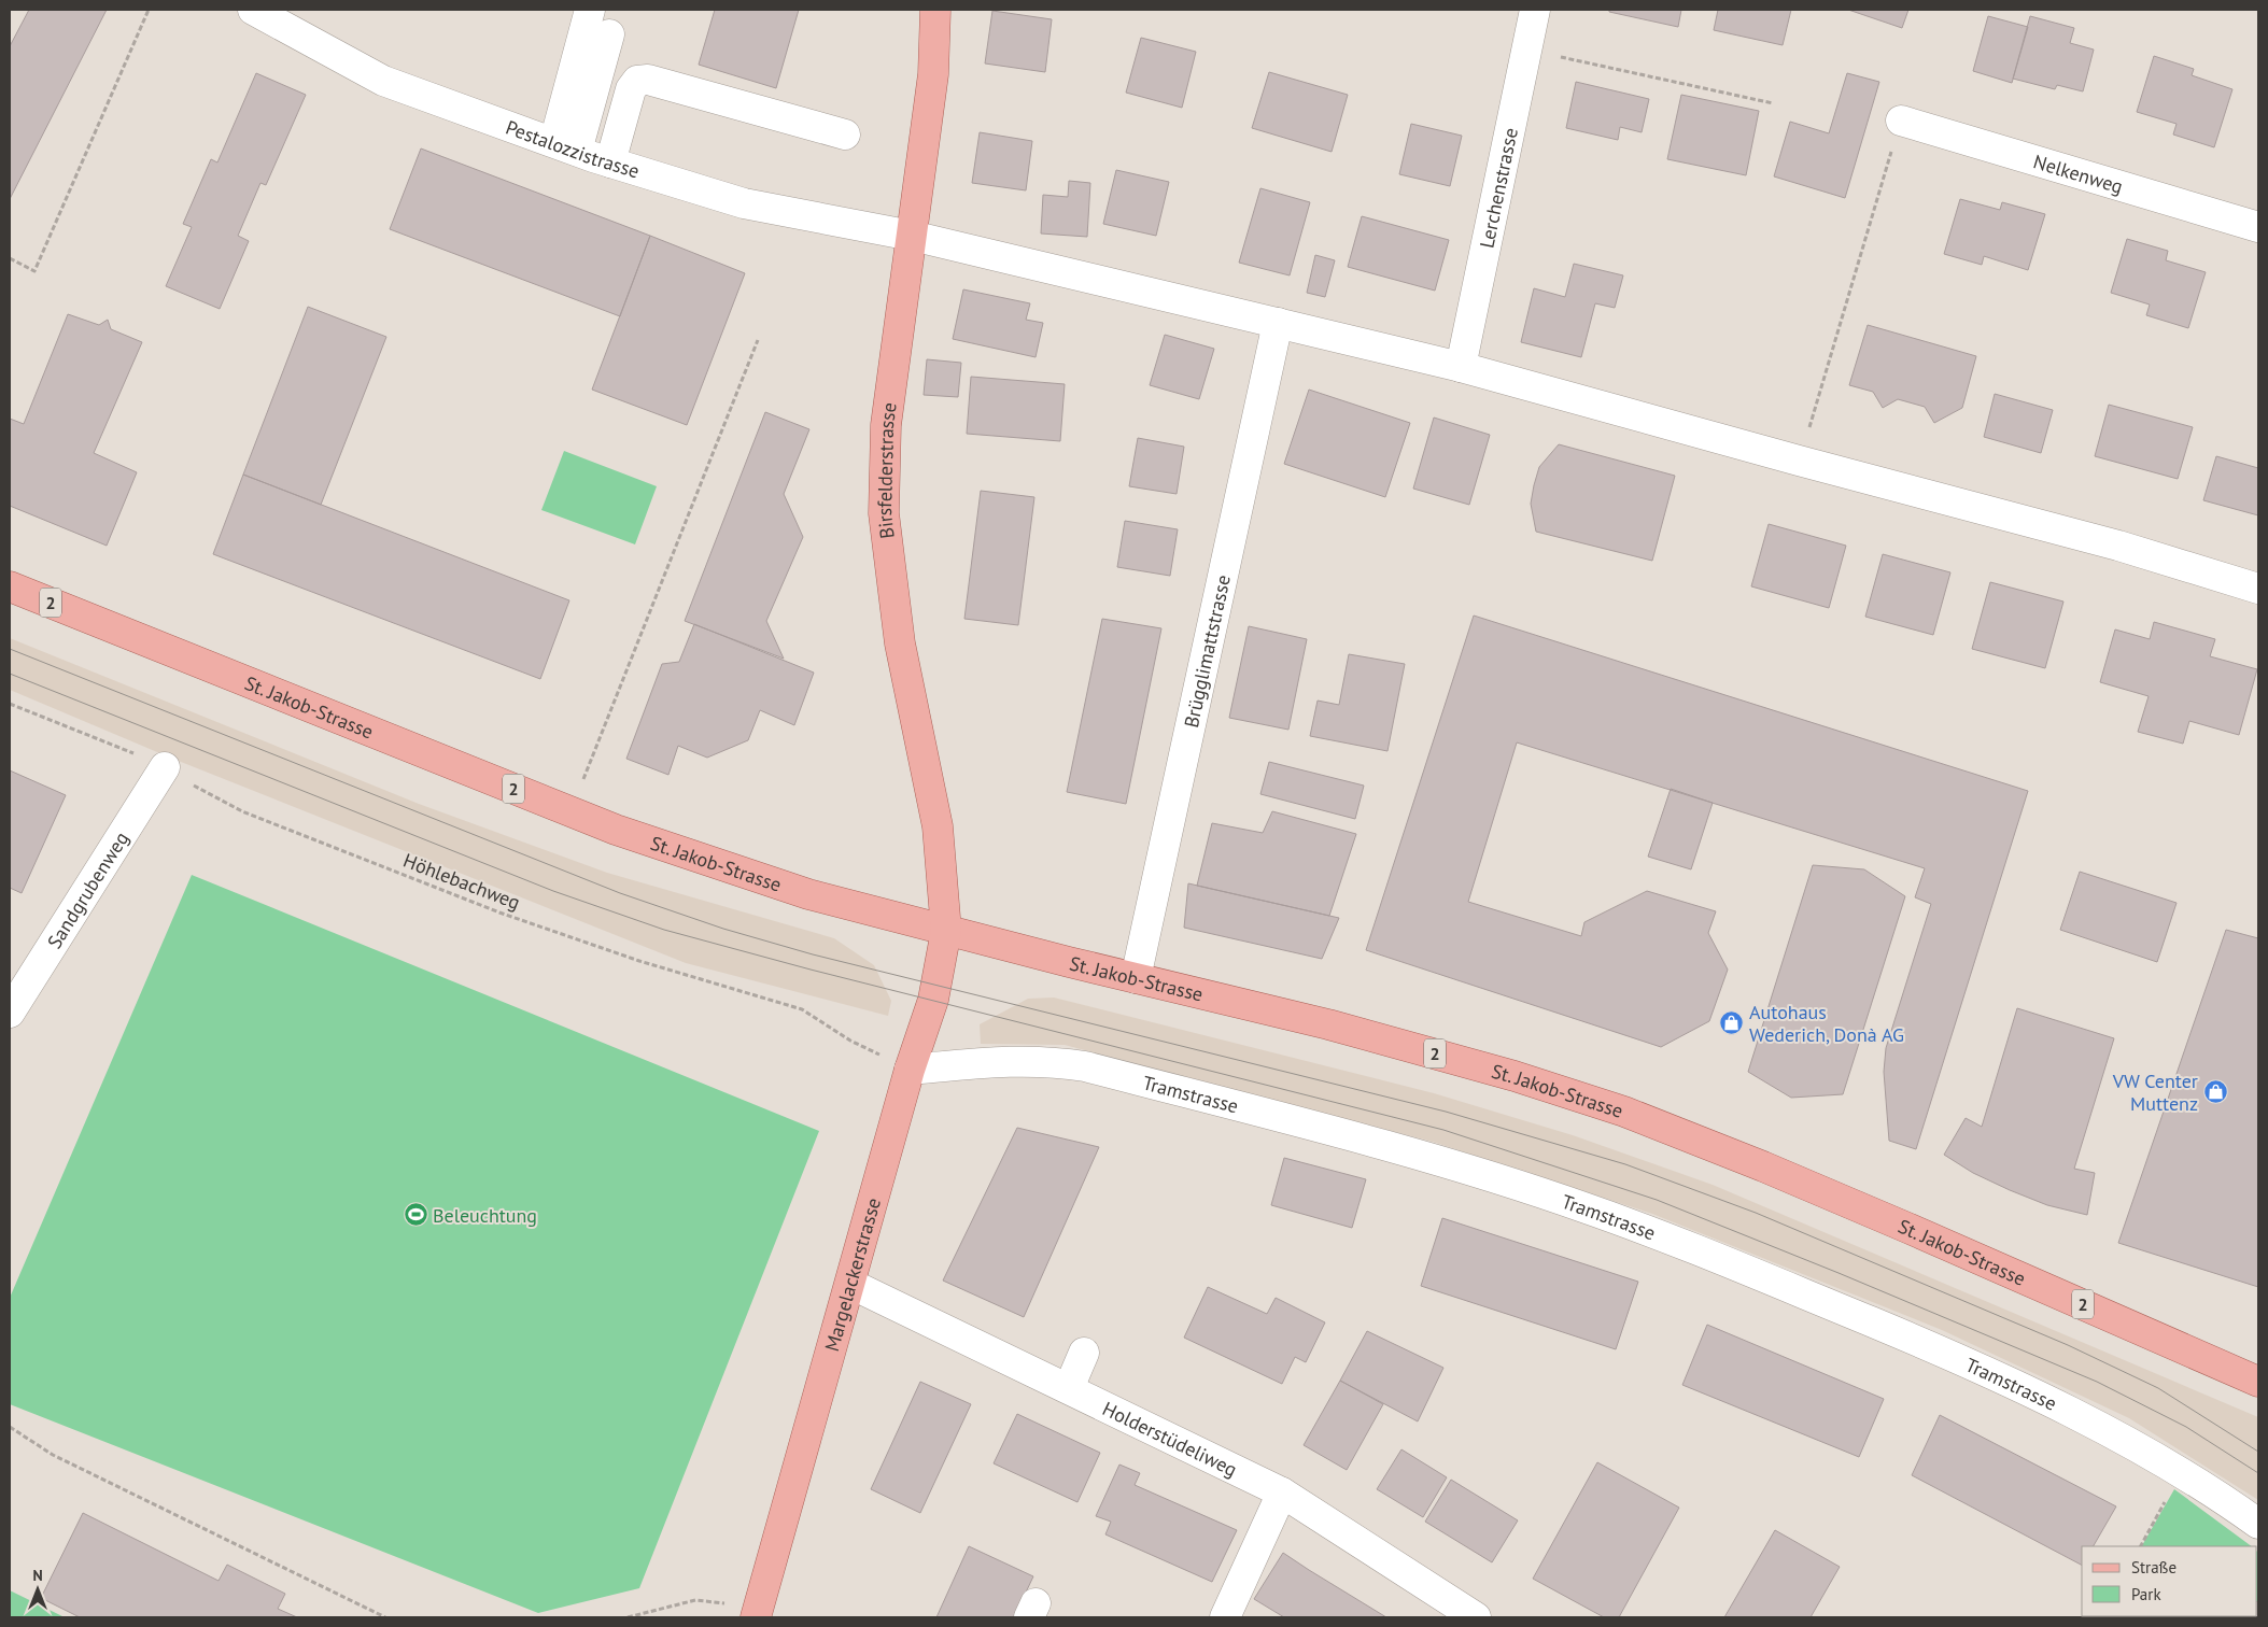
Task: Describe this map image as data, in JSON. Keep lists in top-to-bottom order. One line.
{"streets":{"main road":["Birsfelderstrasse","2","St. Jakob-Strasse","Margelackerstrasse"],"street":["Pestalozzistrasse","Nelkenweg","Lerchenstrasse","Brügglimattstrasse","Sandgrubenweg","Tramstrasse","Holderstüdeliweg"],"path":["Höhlebachweg"]},"crossings":[["Pestalozzistrasse","Lerchenstrasse"],["Pestalozzistrasse","Birsfelderstrasse"],["Pestalozzistrasse","Brügglimattstrasse"],["Birsfelderstrasse","St. Jakob-Strasse"],["Birsfelderstrasse","Margelackerstrasse"],["Brügglimattstrasse","St. Jakob-Strasse"],["St. Jakob-Strasse","Margelackerstrasse"],["Höhlebachweg","Sandgrubenweg"],["Höhlebachweg","Tramstrasse"],["Höhlebachweg","Margelackerstrasse"],["Tramstrasse","Margelackerstrasse"],["Margelackerstrasse","Holderstüdeliweg"]],"places":{"shop":["Autohaus Wederich, Donà AG","VW Center Muttenz"],"sports":["Beleuchtung"]},"legend":["Straße","Park"],"north":"top"}
